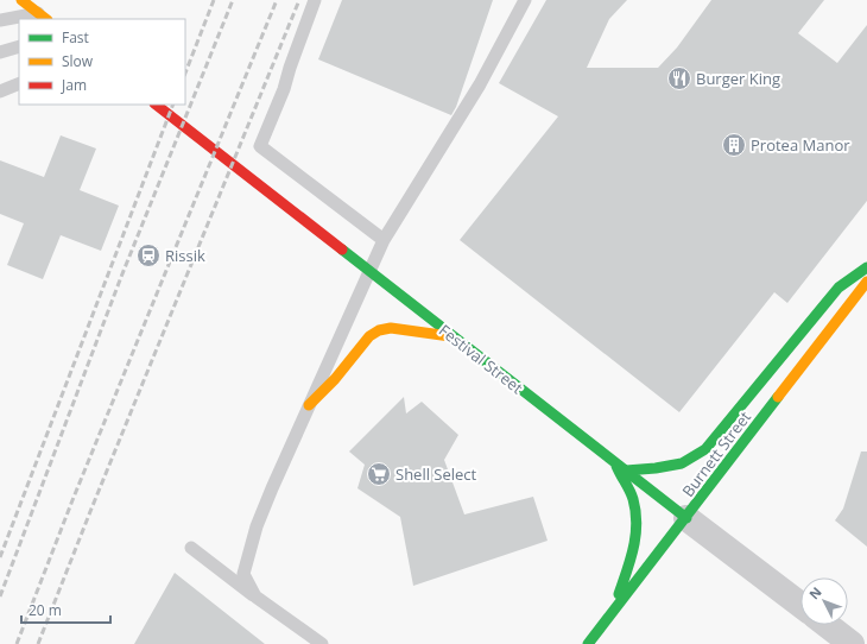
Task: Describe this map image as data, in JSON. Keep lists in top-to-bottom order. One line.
{"streets":{"street":["Festival Street","Burnett Street"]},"crossings":[["Festival Street","Burnett Street"]],"places":{"restaurant":["Burger King"],"building":["Protea Manor"],"station":["Rissik"],"supermarket":["Shell Select"]},"legend":["Fast","Slow","Jam"],"scale_bar":"20 m","north":"top left"}
